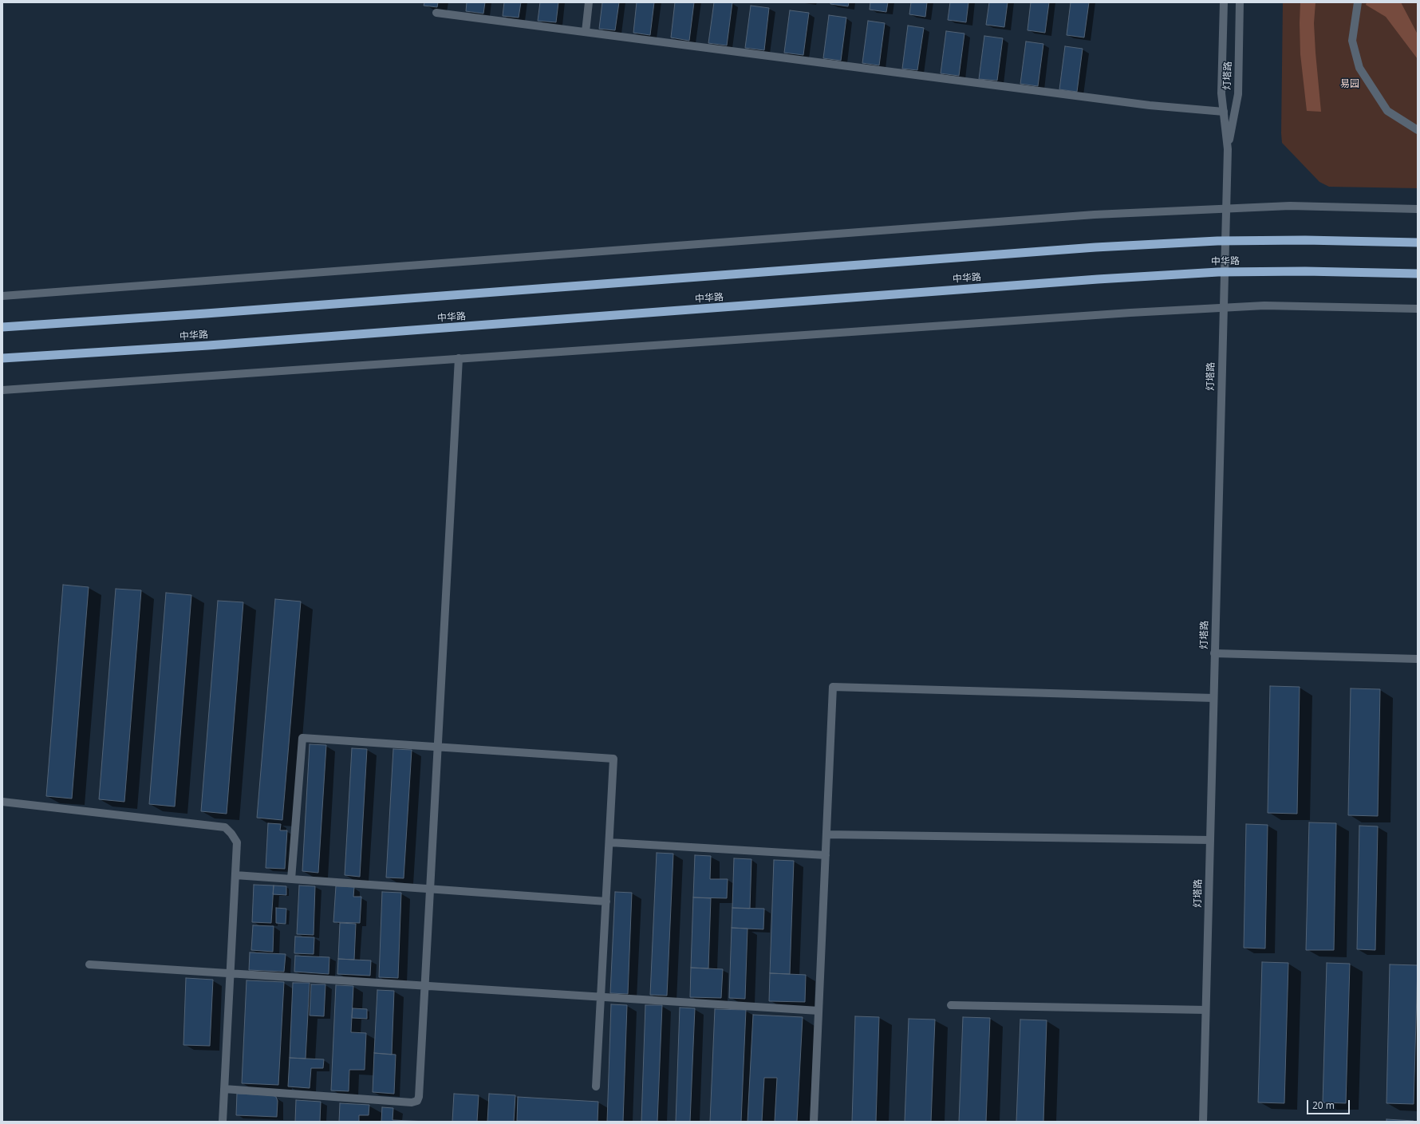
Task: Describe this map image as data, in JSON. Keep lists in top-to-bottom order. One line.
{"streets":{"highway":["中华路"],"street":["灯塔路"]},"crossings":[["灯塔路","中华路"]],"parks":["易园"],"scale_bar":"20 m"}
